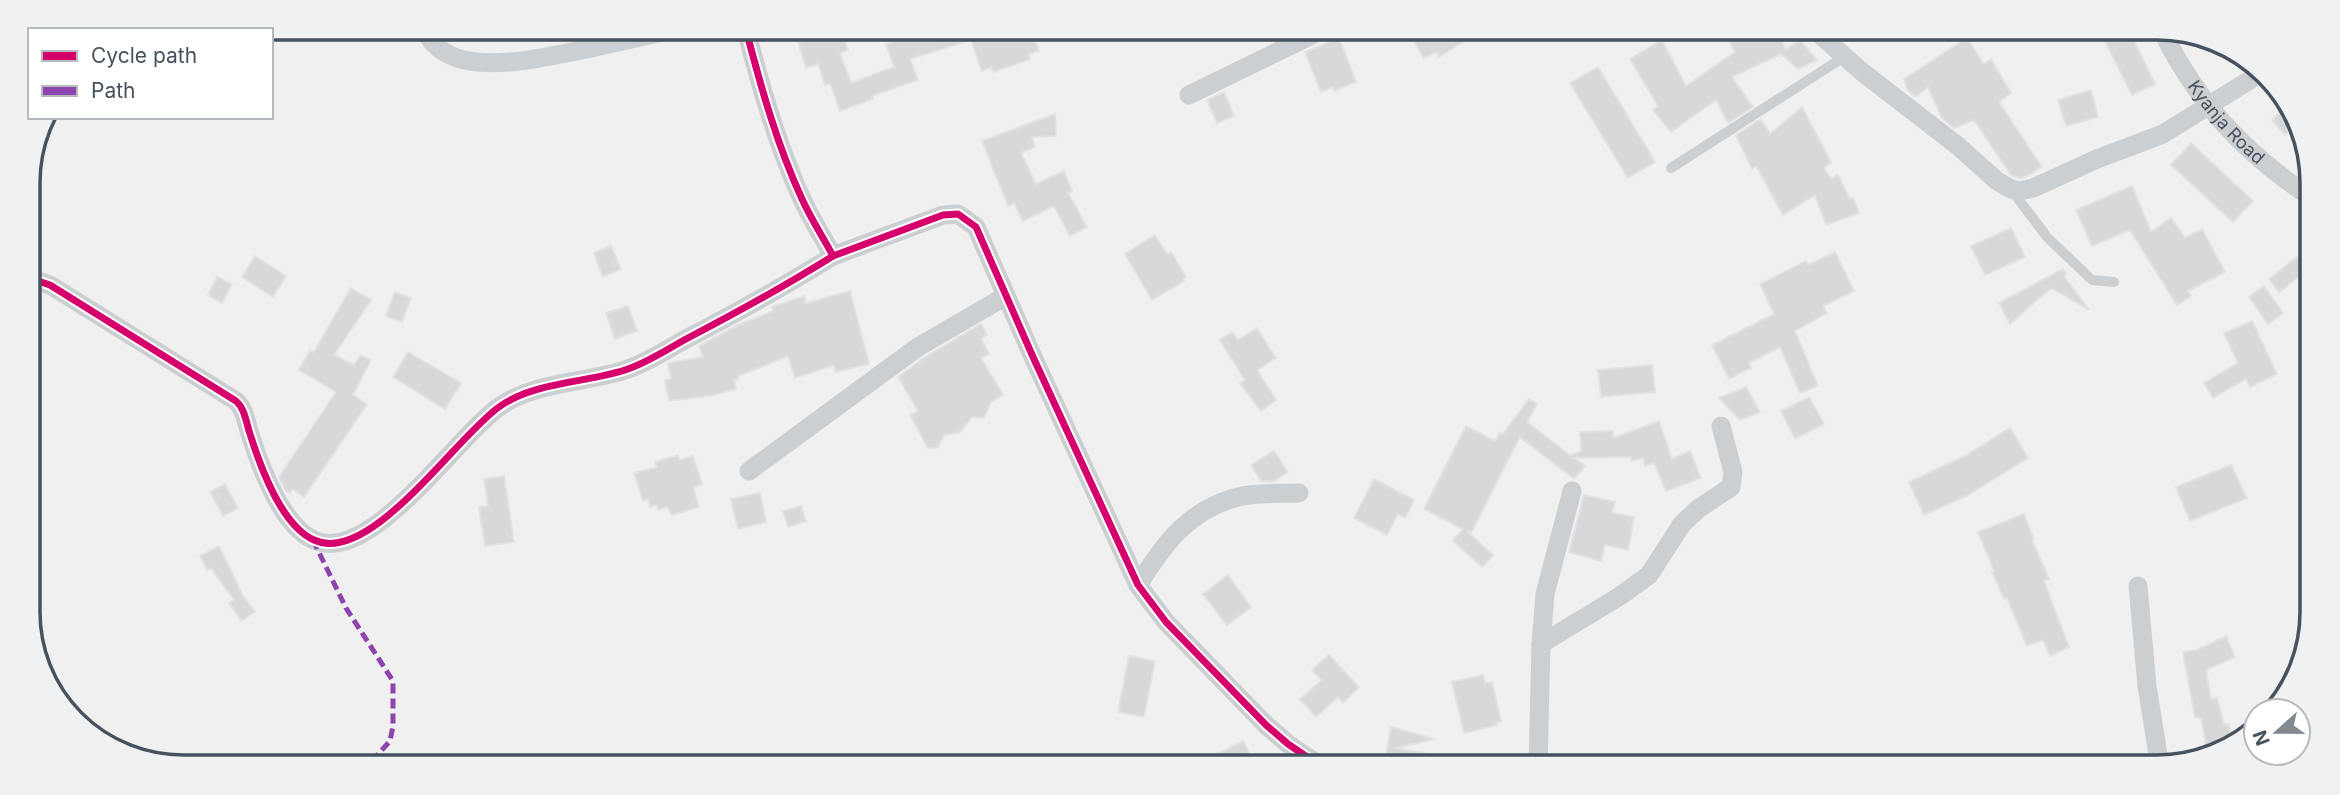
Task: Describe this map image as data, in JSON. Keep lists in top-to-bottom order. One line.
{"streets":{"street":["Kyanja Road"]},"legend":["Cycle path","Path"],"north":"left"}
